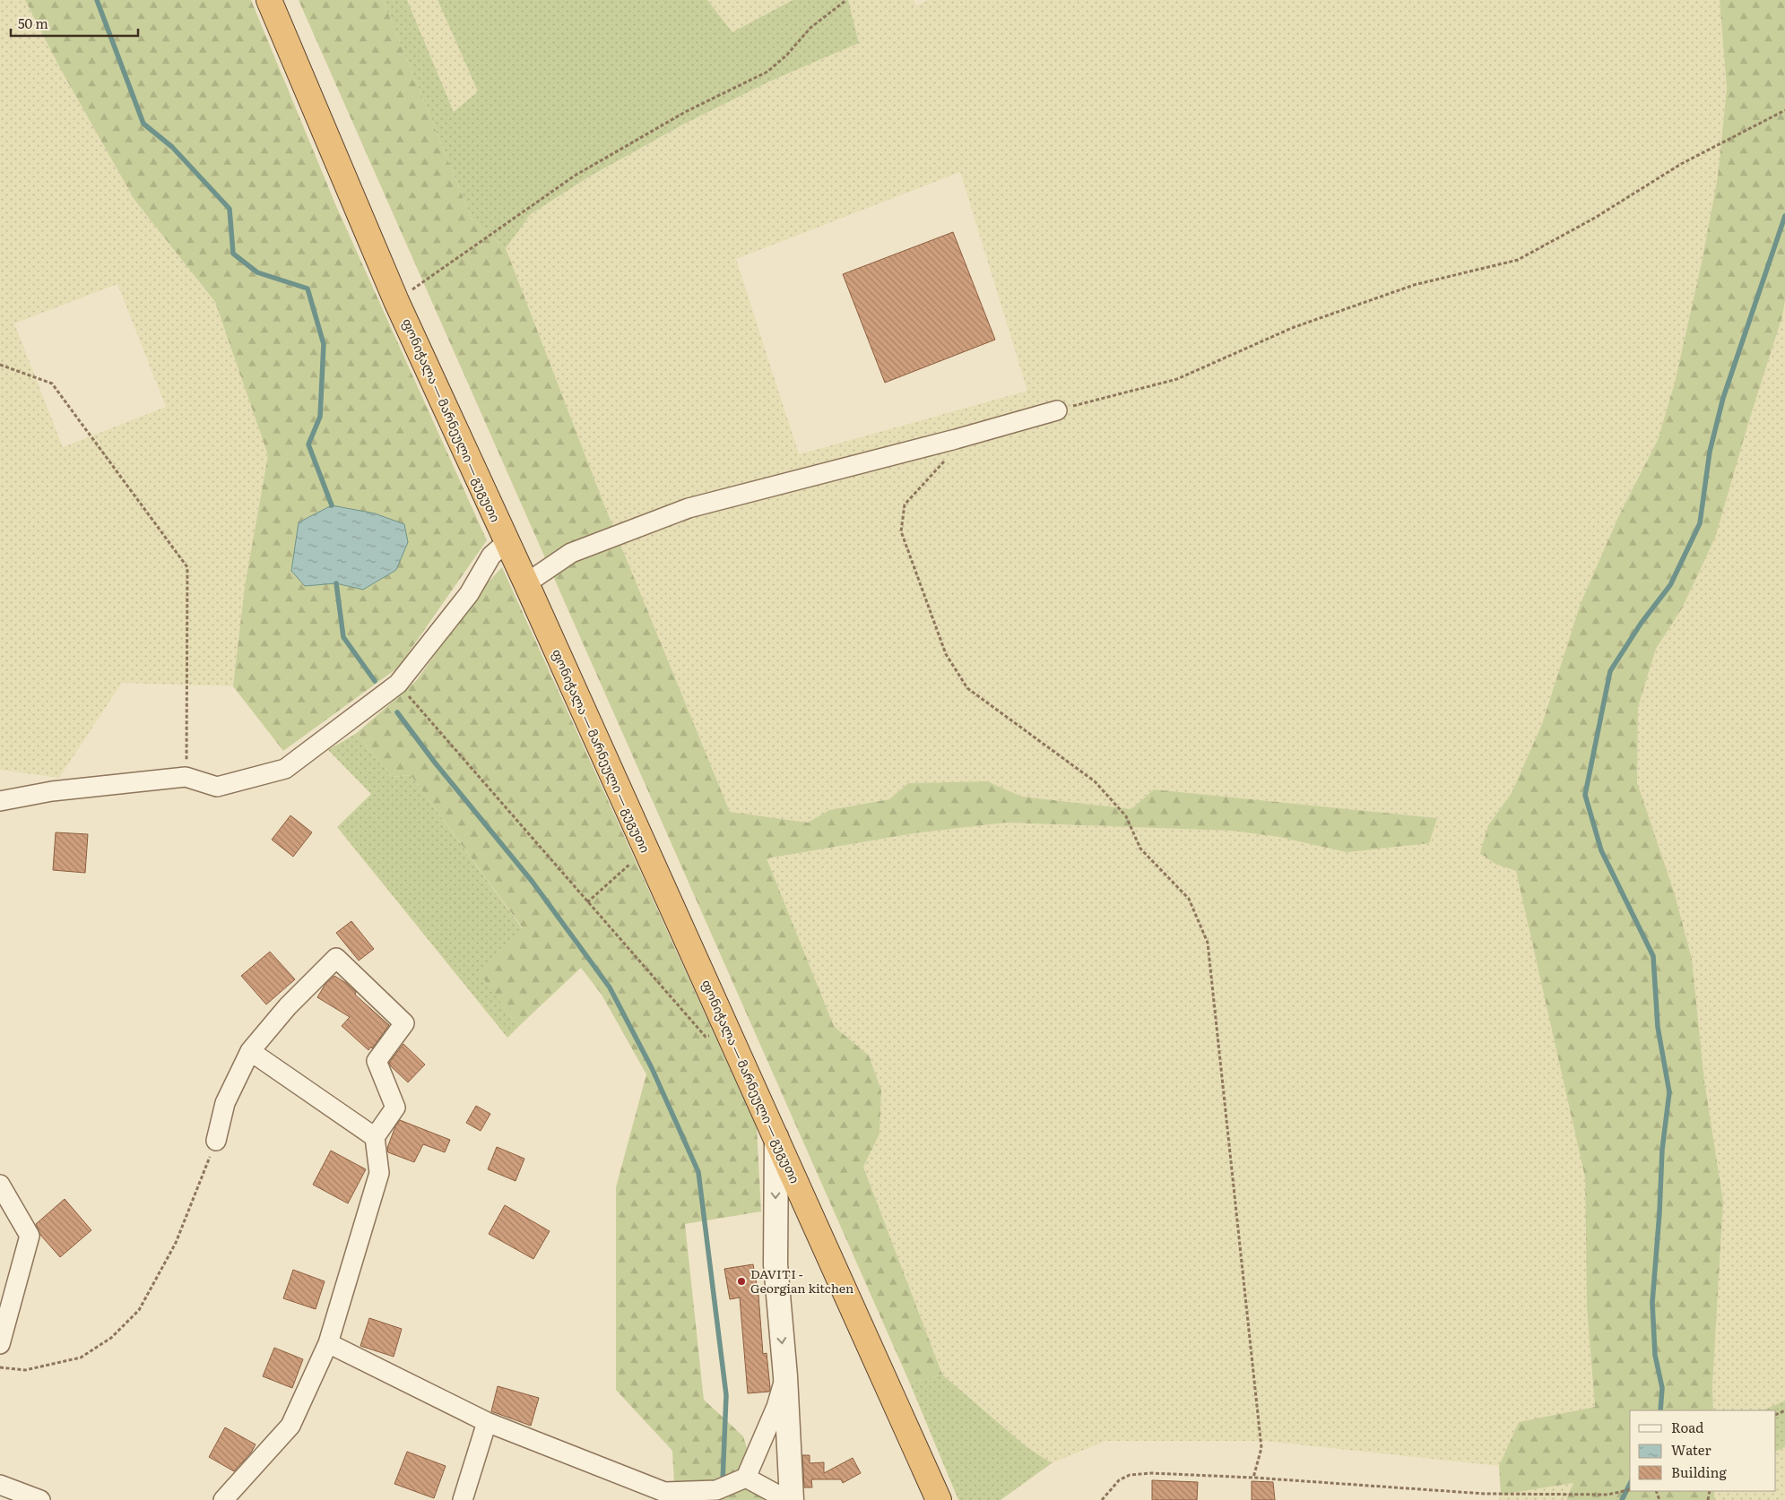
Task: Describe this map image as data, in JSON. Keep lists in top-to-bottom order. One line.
{"streets":{"highway":["ფონიჭალა — მარნეული — გუგუთი"]},"places":["DAVITI - Georgian kitchen"],"legend":["Road","Water","Building"],"scale_bar":"50 m"}
